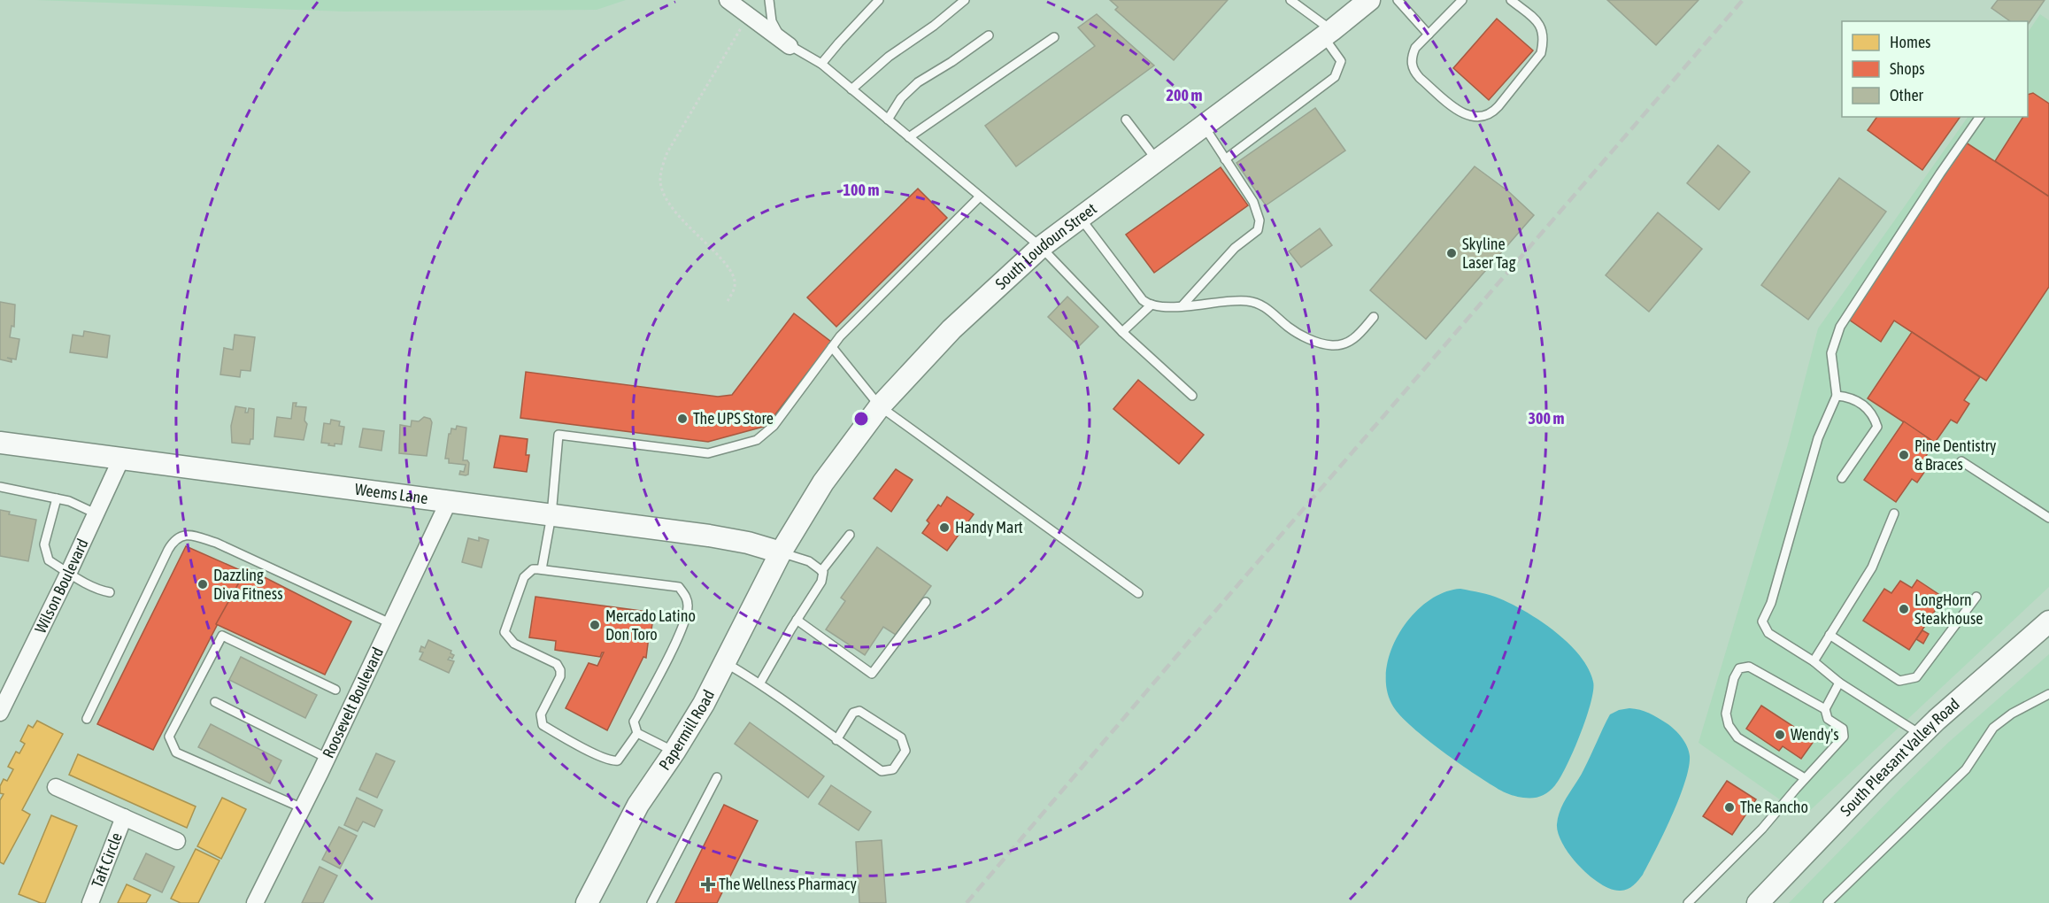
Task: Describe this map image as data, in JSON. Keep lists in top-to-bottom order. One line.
{"streets":{"main road":["South Loudoun Street","Weems Lane","Papermill Road","South Pleasant Valley Road"],"street":["Wilson Boulevard","Roosevelt Boulevard","Taft Circle"]},"crossings":[["South Loudoun Street","Weems Lane"],["South Loudoun Street","Papermill Road"],["Weems Lane","Wilson Boulevard"],["Weems Lane","Roosevelt Boulevard"],["Weems Lane","Papermill Road"]],"places":{"other":["Skyline Laser Tag","The UPS Store","Pine Dentistry & Braces","Handy Mart","Dazzling Diva Fitness","LongHorn Steakhouse","Mercado Latino Don Toro","Wendy's","The Rancho"],"health":["The Wellness Pharmacy"]},"legend":["Homes","Shops","Other"],"rings":["200 m","100 m","300 m"]}
